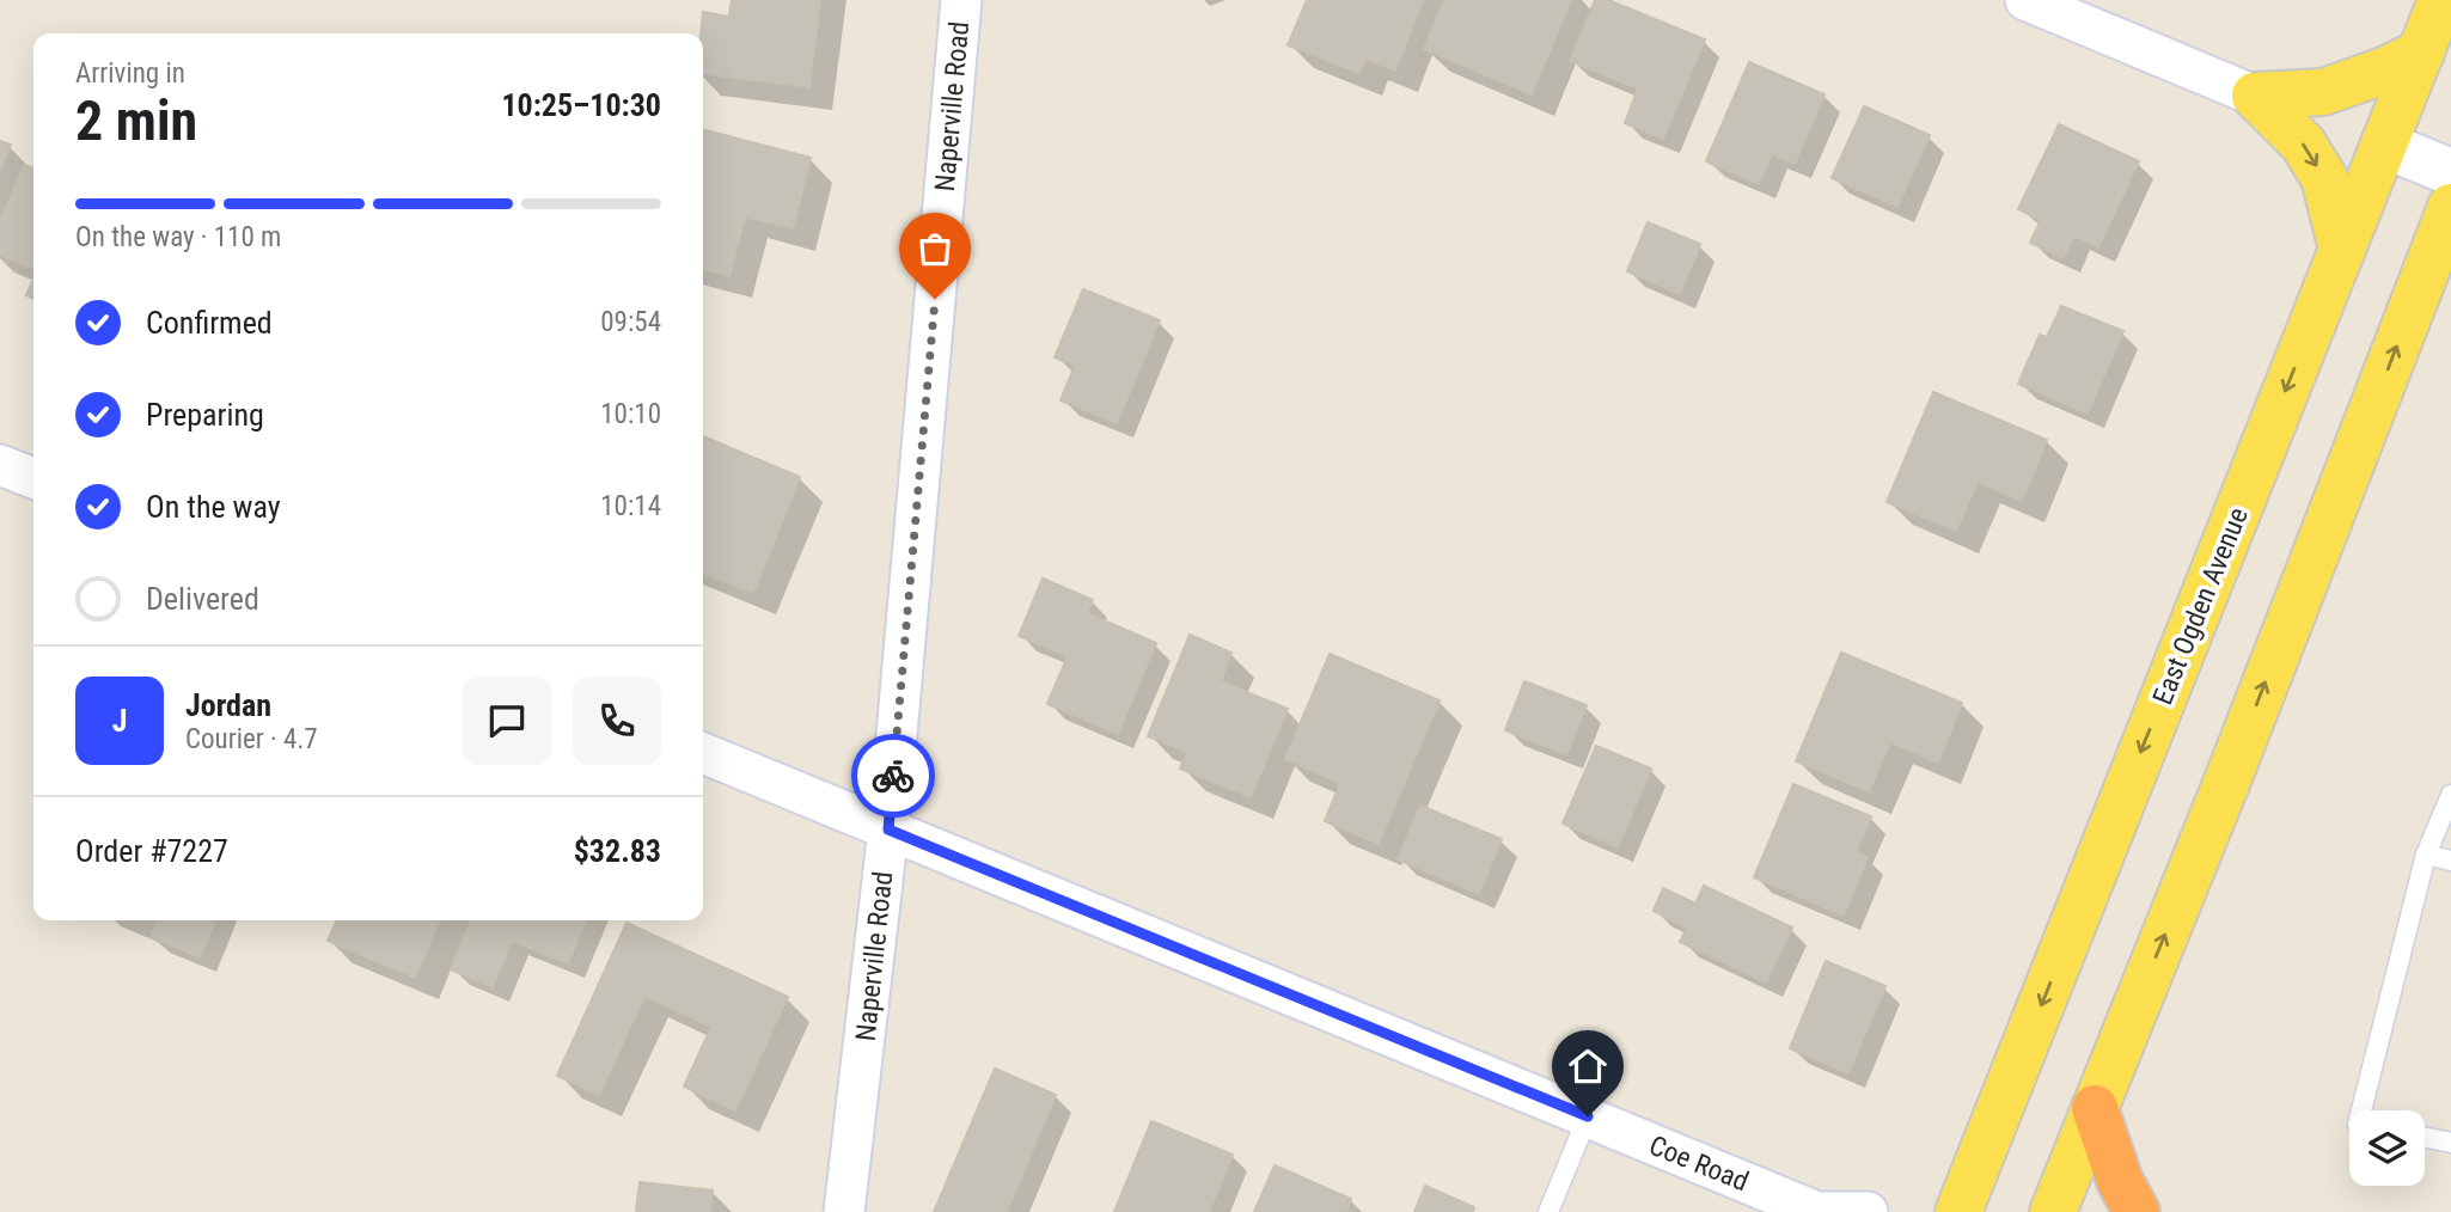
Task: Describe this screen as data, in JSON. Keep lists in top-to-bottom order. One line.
{"streets":{"main road":["East Ogden Avenue"],"street":["Naperville Road","Coe Road"]},"crossings":[["Naperville Road","Coe Road"]],"page":{"heading":["2 min","Arriving in","10:25–10:30"],"panel":["Jordan","Courier · 4.7","Order #7227","$32.83"],"bar":"On the way · 110 m","list":[["Confirmed","09:54"],["Preparing","10:10"],["On the way","10:14"],"Delivered"],"round":"J"}}
